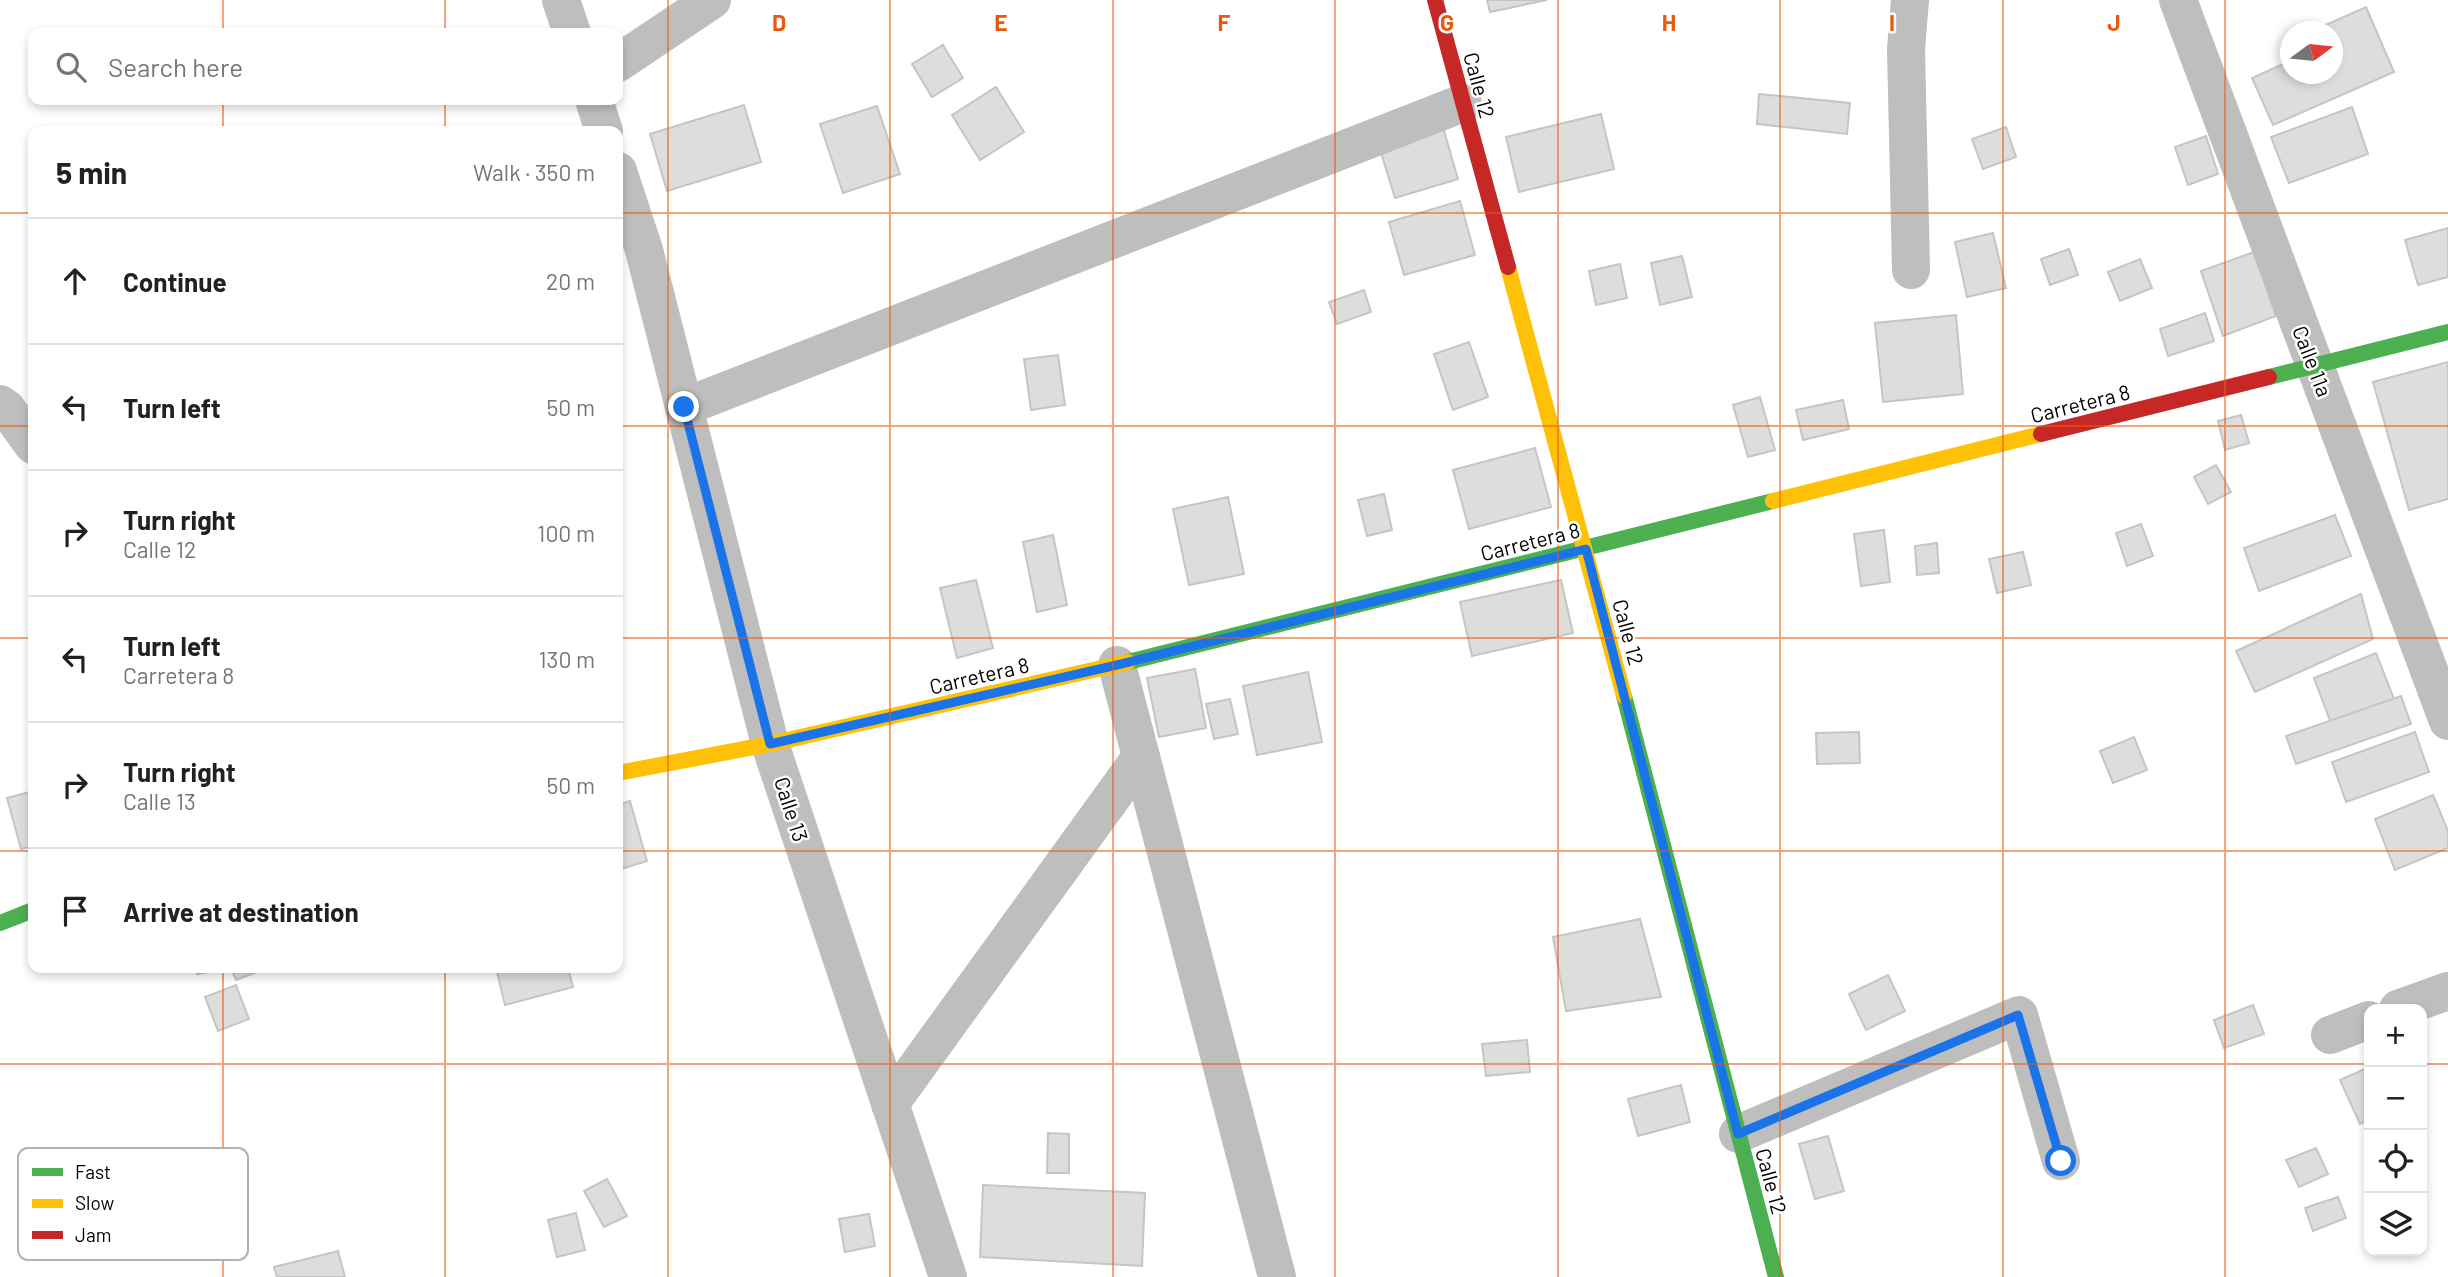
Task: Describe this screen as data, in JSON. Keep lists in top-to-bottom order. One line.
{"streets":{"street":["Calle 12","Calle 11a","Carretera 8","Calle 13"]},"crossings":[["Calle 12","Carretera 8"],["Calle 11a","Carretera 8"],["Carretera 8","Calle 13"]],"legend":["Fast","Slow","Jam"],"north":"right","page":{"search":"Search here","heading":["5 min","Walk · 350 m"],"list":[["Continue","20 m"],["Turn left","50 m"],["Turn right","Calle 12","100 m"],["Turn left","Carretera 8","130 m"],["Turn right","Calle 13","50 m"],"Arrive at destination"],"map_buttons":["+","−"]},"grid":{"columns":["D","E","F","G","H","I","J"]}}
